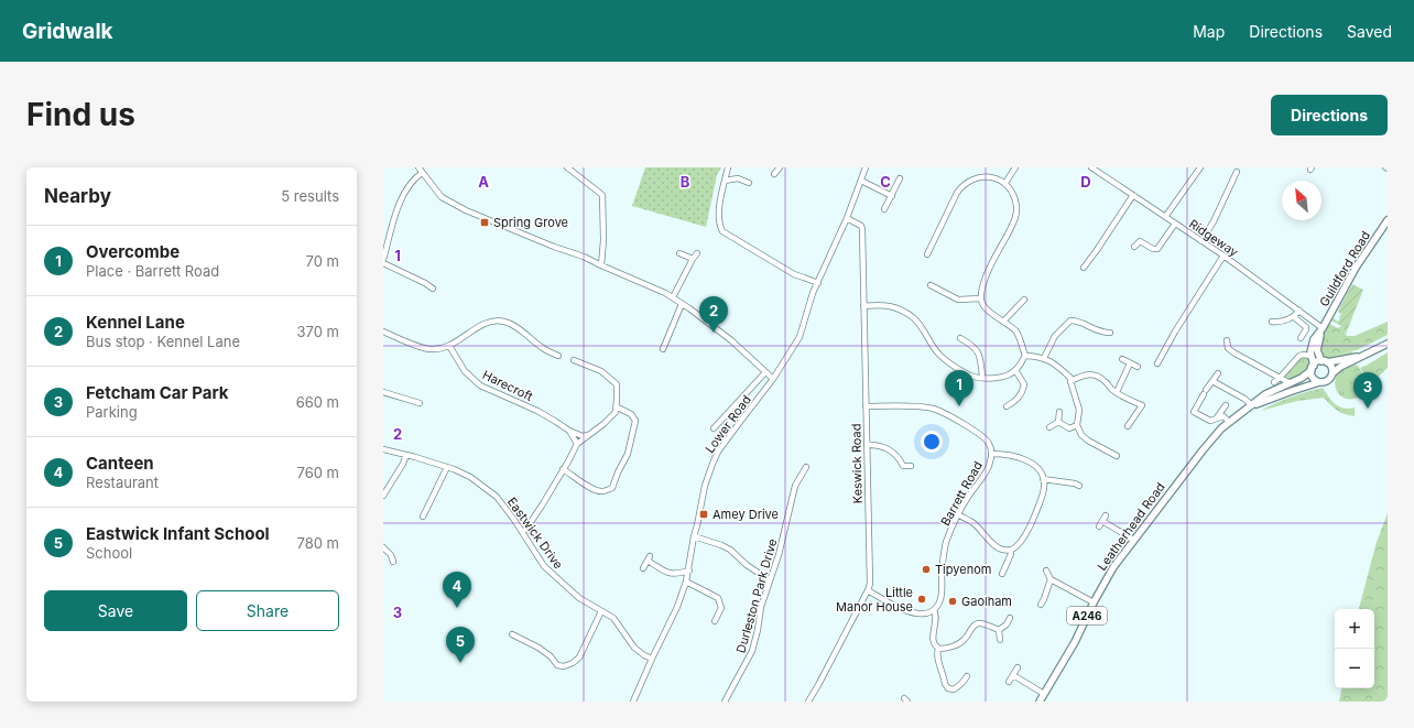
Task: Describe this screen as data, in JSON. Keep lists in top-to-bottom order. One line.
{"streets":{"main road":["Guildford Road","Leatherhead Road","A246"],"street":["Ridgeway","Harecroft","Lower Road","Keswick Road","Barrett Road","Eastwick Drive","Durleston Park Drive"]},"crossings":[["Ridgeway","Guildford Road"],["Guildford Road","A246"],["Lower Road","Keswick Road"],["Lower Road","Eastwick Drive"],["Keswick Road","Barrett Road"],["Leatherhead Road","A246"]],"places":{"transit":["Spring Grove","Amey Drive"],"other":["Tipyenom","Little Manor House","Gaolham"]},"north":"top left","page":{"header":"Gridwalk","nav":["Map","Directions","Saved"],"buttons":["Directions",["Save","Share"]],"title":"Find us","heading":["Nearby","5 results"],"list":[{"mark":"1","name":"Overcombe","note":"Place · Barrett Road","value":"70 m"},{"mark":"2","name":"Kennel Lane","note":"Bus stop · Kennel Lane","value":"370 m"},{"mark":"3","name":"Fetcham Car Park","note":"Parking","value":"660 m"},{"mark":"4","name":"Canteen","note":"Restaurant","value":"760 m"},{"mark":"5","name":"Eastwick Infant School","note":"School","value":"780 m"}],"pins":["2","1","3","4","5"],"map_buttons":["+","−"]},"grid":{"columns":["A","B","C","D"],"rows":["1","2","3"]}}
